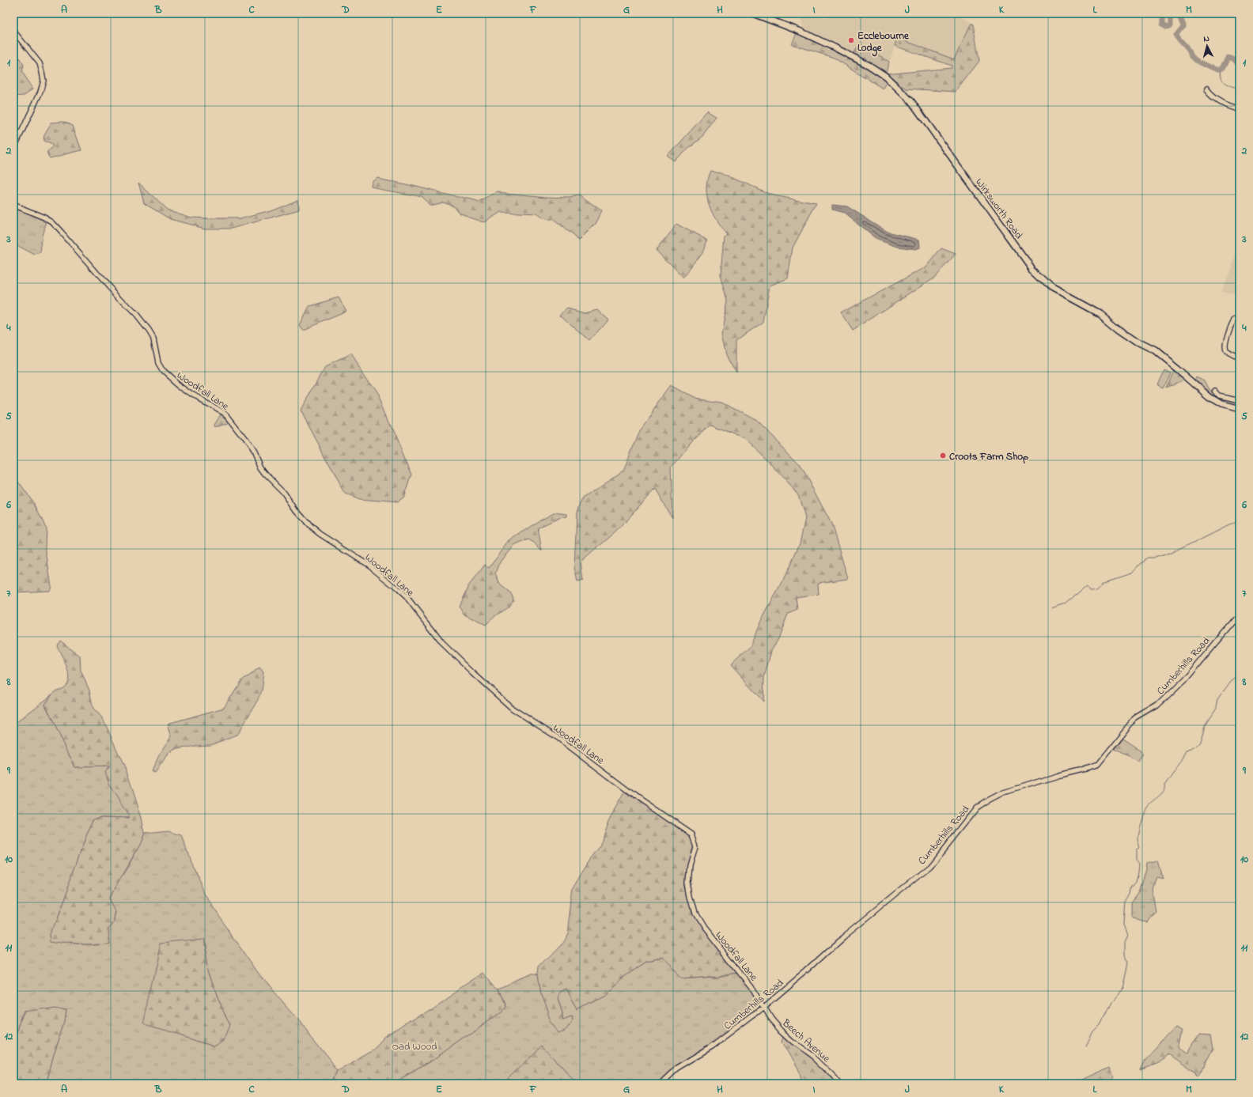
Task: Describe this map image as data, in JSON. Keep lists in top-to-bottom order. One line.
{"streets":{"main road":["Wirksworth Road"],"street":["Woodfall Lane","Cumberhills Road","Beech Avenue"]},"crossings":[["Woodfall Lane","Cumberhills Road"],["Woodfall Lane","Beech Avenue"],["Cumberhills Road","Beech Avenue"]],"parks":["Oad Wood"],"places":["Ecclebourne Lodge","Croots Farm Shop"],"north":"top","grid":{"columns":["A","B","C","D","E","F","G","H","I","J","K","L","M"],"rows":["1","2","3","4","5","6","7","8","9","10","11","12"]}}
